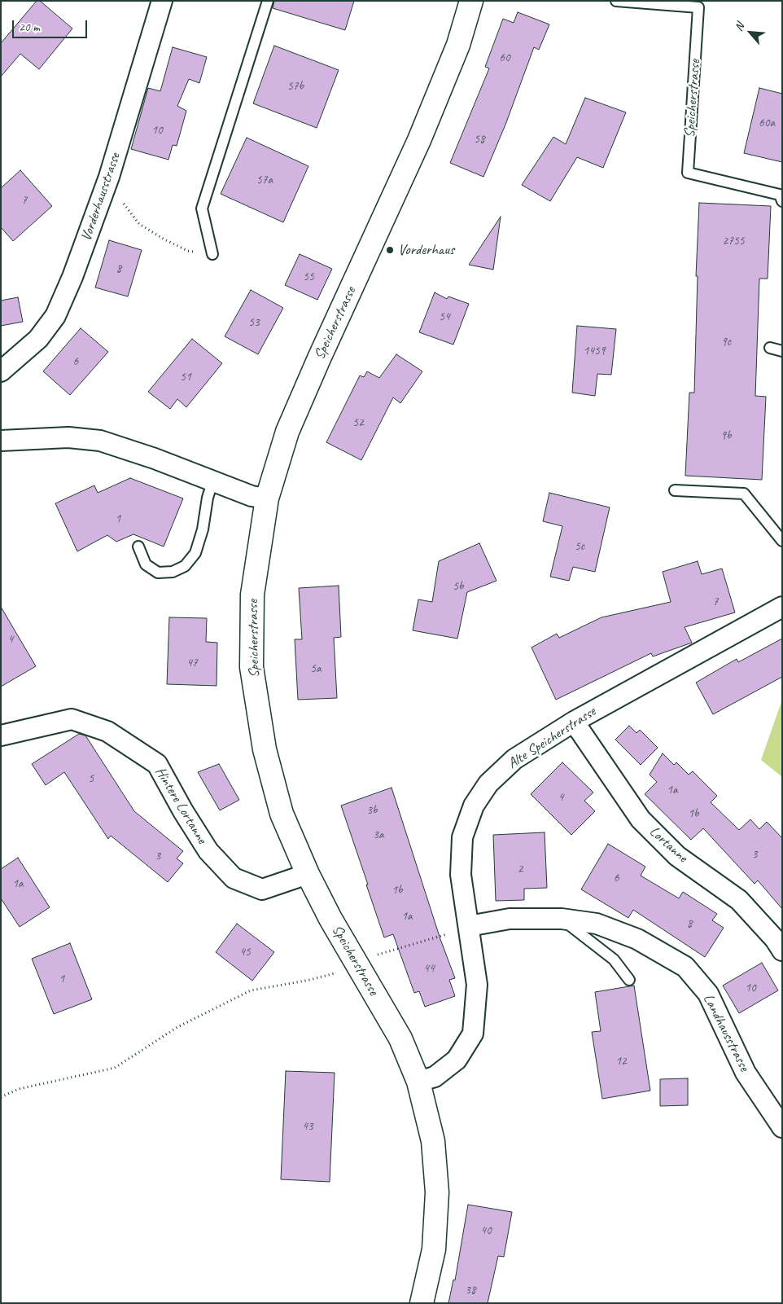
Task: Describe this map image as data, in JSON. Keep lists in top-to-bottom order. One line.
{"streets":{"main road":["Speicherstrasse"],"street":["Vorderhausstrasse","Alte Speicherstrasse","Hintere Lortanne","Lortanne","Landhausstrasse"]},"crossings":[["Speicherstrasse","Alte Speicherstrasse"],["Speicherstrasse","Hintere Lortanne"],["Alte Speicherstrasse","Lortanne"],["Alte Speicherstrasse","Landhausstrasse"]],"places":["Vorderhaus"],"house_numbers":["60","57b","60a","10","58","57a","7","2755","8","55","54","53","9c","1459","6","51","52","9b","1","5c","5b","7","4","47","5a","5","1a","4","3b","1b","3a","3","3","2","6","1a","1b","1a","8","45","44","1","10","12","43","40","38"],"scale_bar":"20 m","north":"top left"}
